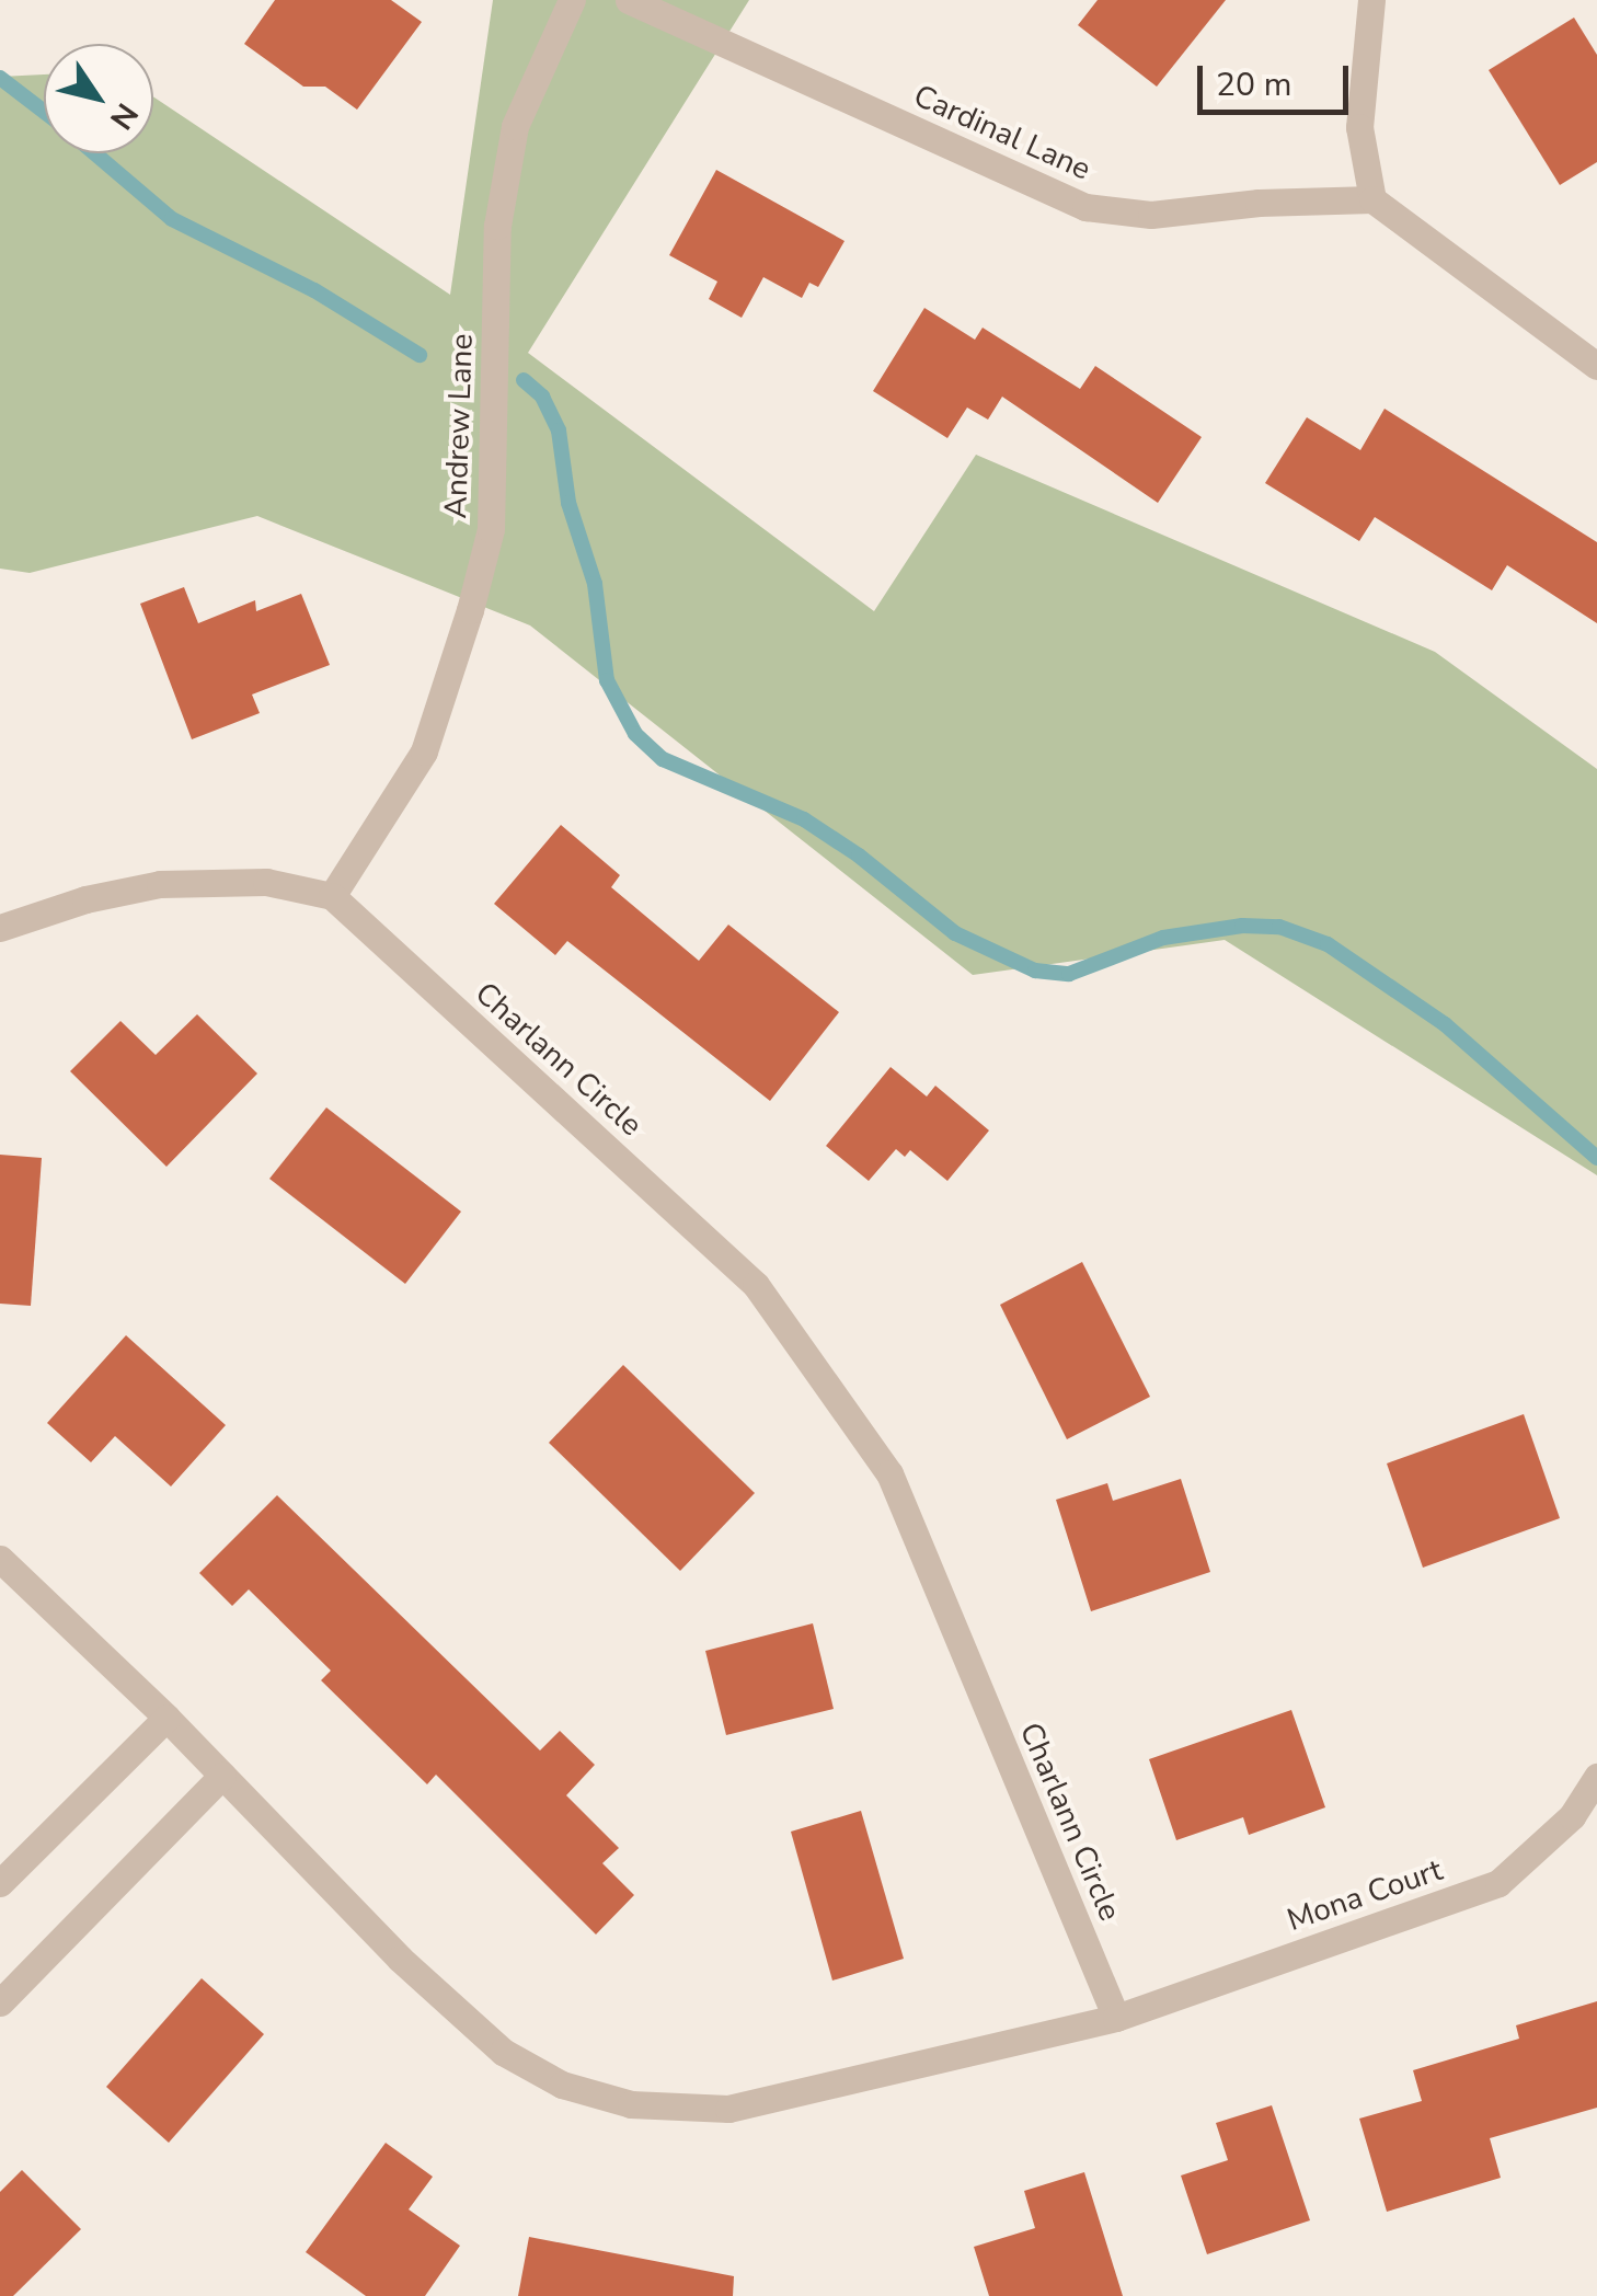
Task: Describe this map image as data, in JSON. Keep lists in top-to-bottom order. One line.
{"streets":{"street":["Cardinal Lane","Andrew Lane","Charlann Circle","Mona Court"]},"crossings":[["Andrew Lane","Charlann Circle"],["Charlann Circle","Mona Court"]],"scale_bar":"20 m","north":"bottom right"}
